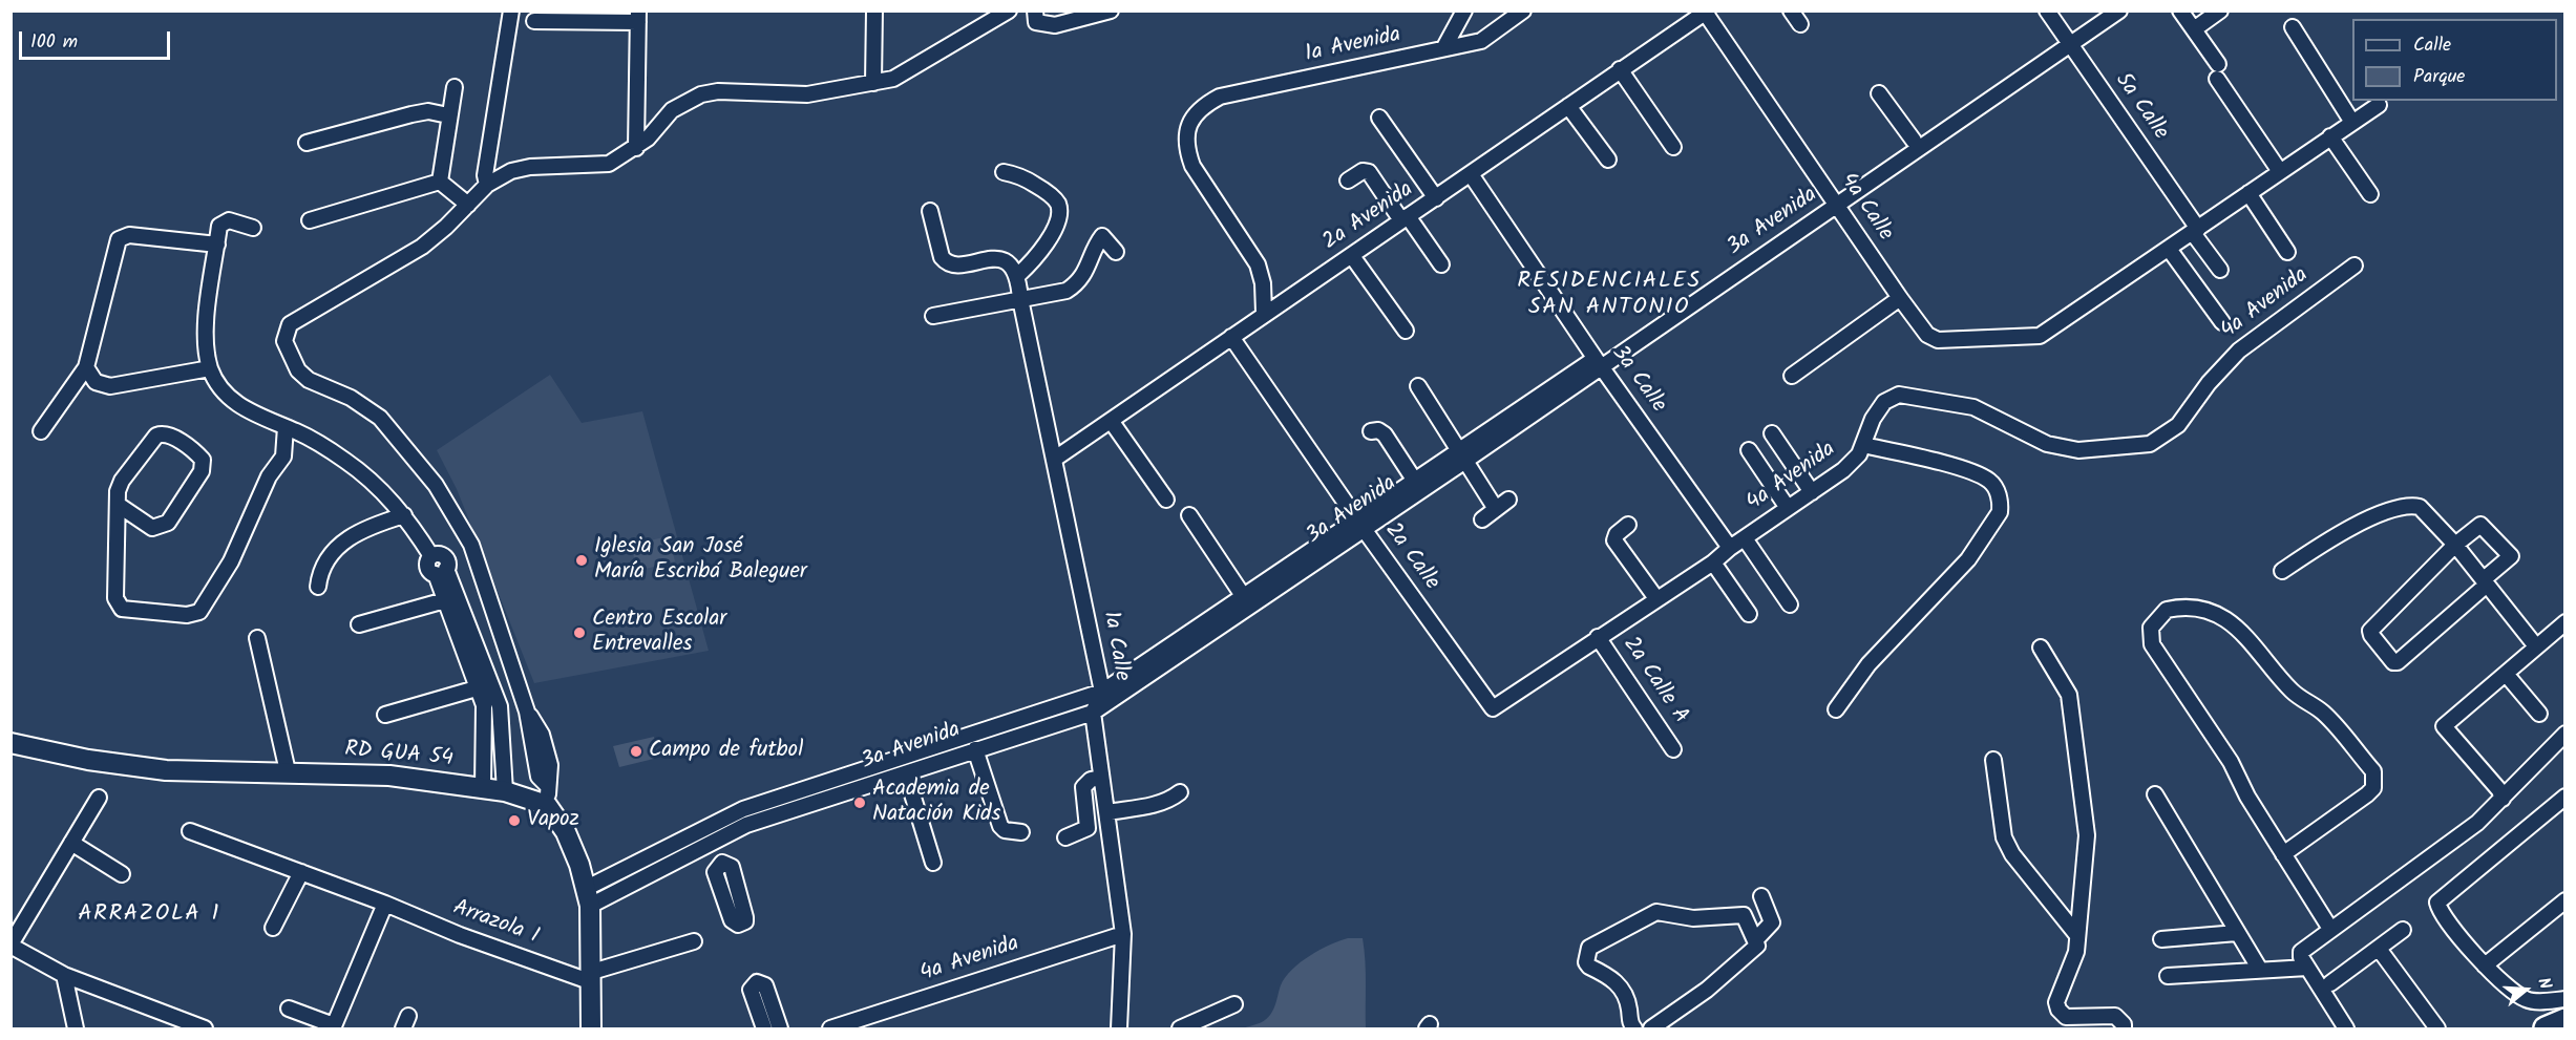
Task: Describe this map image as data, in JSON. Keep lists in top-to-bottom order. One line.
{"streets":{"main road":["RD GUA 54"],"street":["1a Avenida","5a Calle","4a Calle","2a Avenida","3a Avenida","4a Avenida","3a Calle","2a Calle","1a Calle","2a Calle A","Arrazola I"]},"crossings":[["1a Avenida","2a Avenida"],["5a Calle","3a Avenida"],["4a Calle","2a Avenida"],["4a Calle","3a Avenida"],["2a Avenida","3a Calle"],["2a Avenida","2a Calle"],["2a Avenida","1a Calle"],["3a Avenida","3a Calle"],["3a Avenida","2a Calle"],["3a Avenida","1a Calle"],["4a Avenida","3a Calle"],["4a Avenida","2a Calle"],["4a Avenida","1a Calle"],["4a Avenida","2a Calle A"]],"districts":["RESIDENCIALES SAN ANTONIO","ARRAZOLA 1"],"places":["Iglesia San José María Escribá Baleguer","Centro Escolar Entrevalles","Campo de futbol","Academia de Natación Kids","Vapoz"],"legend":["Calle","Parque"],"scale_bar":"100 m","north":"right"}
